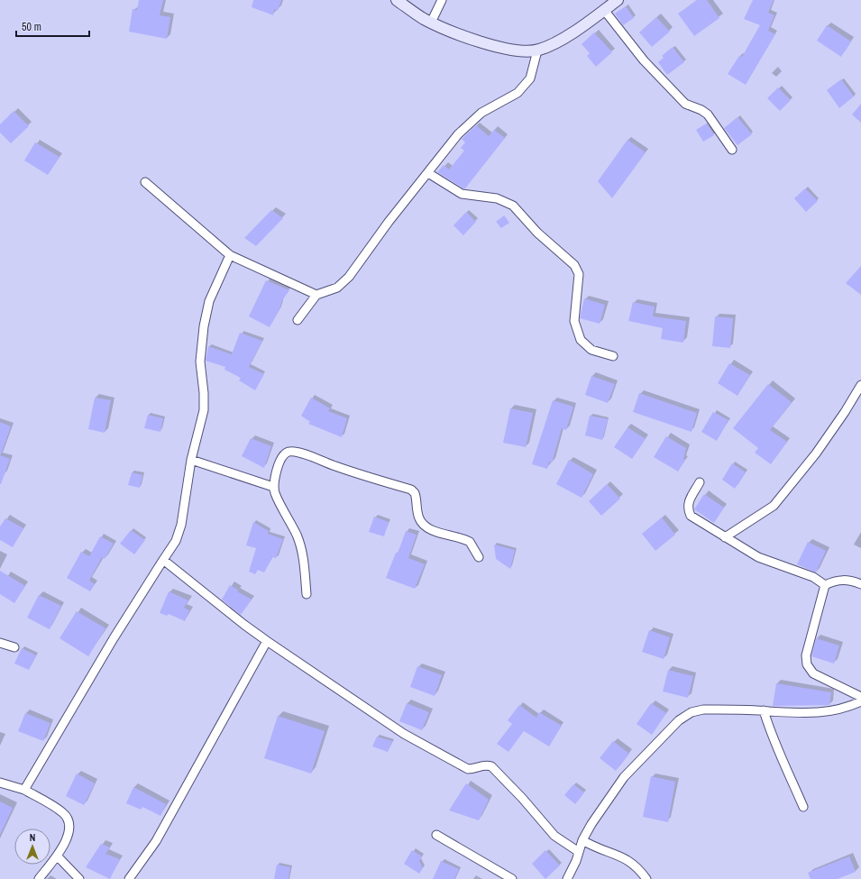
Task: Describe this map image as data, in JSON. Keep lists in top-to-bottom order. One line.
{"scale_bar":"50 m","north":"top"}
